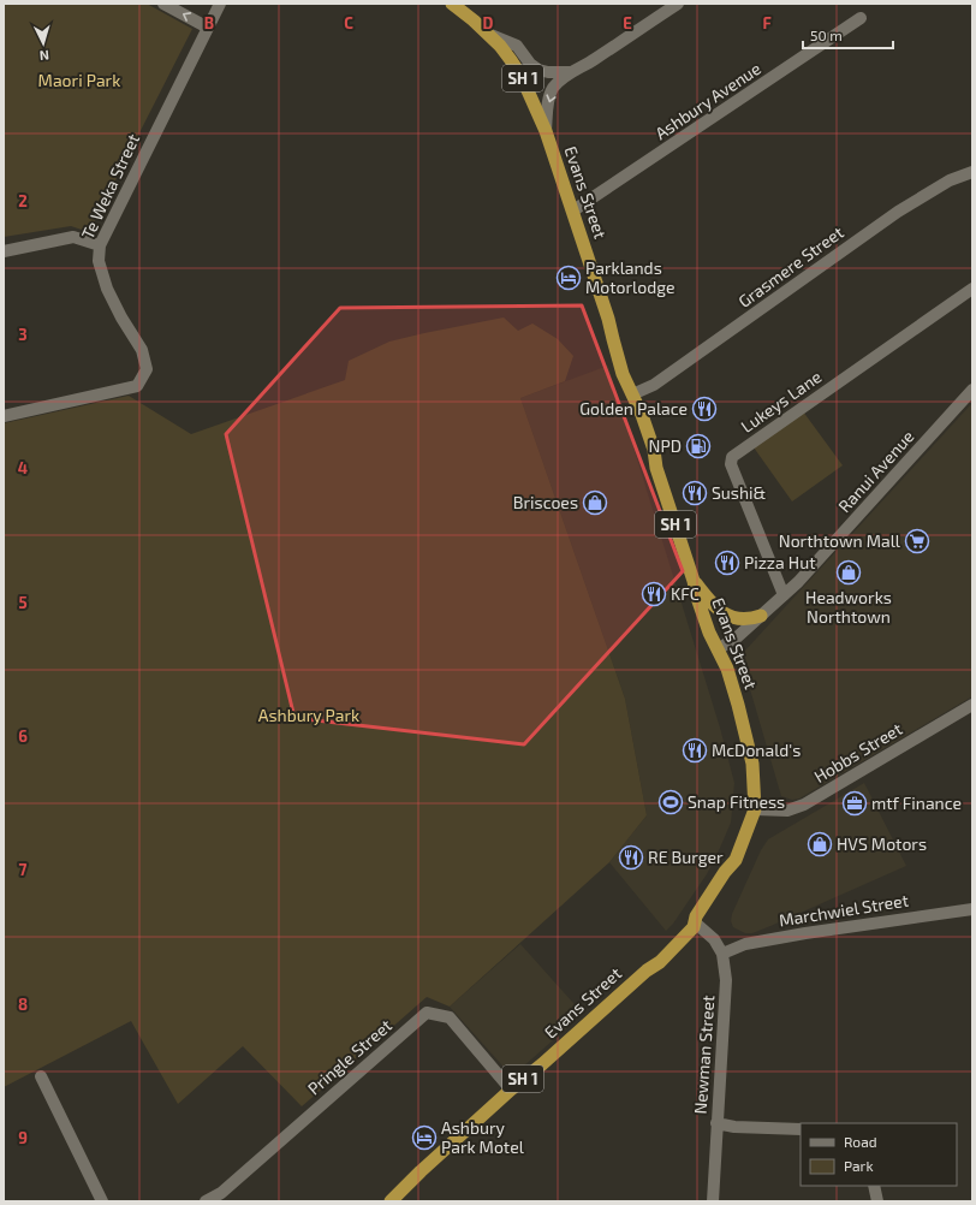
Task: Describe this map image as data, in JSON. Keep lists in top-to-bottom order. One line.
{"streets":{"highway":["SH 1","Evans Street"],"street":["Ashbury Avenue","Te Weka Street","Grasmere Street","Lukeys Lane","Ranui Avenue","Hobbs Street","Marchwiel Street","Newman Street","Pringle Street"]},"crossings":[["Ashbury Avenue","Evans Street"],["Evans Street","Grasmere Street"],["Evans Street","Ranui Avenue"],["Evans Street","Hobbs Street"],["Evans Street","Pringle Street"],["Lukeys Lane","Ranui Avenue"],["Marchwiel Street","Newman Street"]],"parks":["Maori Park","Ashbury Park"],"places":{"hotel":["Parklands Motorlodge","Ashbury Park Motel"],"restaurant":["Golden Palace","Sushi&","Pizza Hut","KFC","McDonald's","RE Burger"],"fuel station":["NPD"],"shop":["Briscoes","Headworks Northtown","HVS Motors"],"supermarket":["Northtown Mall"],"sports":["Snap Fitness"],"office":["mtf Finance"]},"legend":["Road","Park"],"scale_bar":"50 m","north":"bottom","grid":{"columns":["B","C","D","E","F"],"rows":["2","3","4","5","6","7","8","9"]}}
